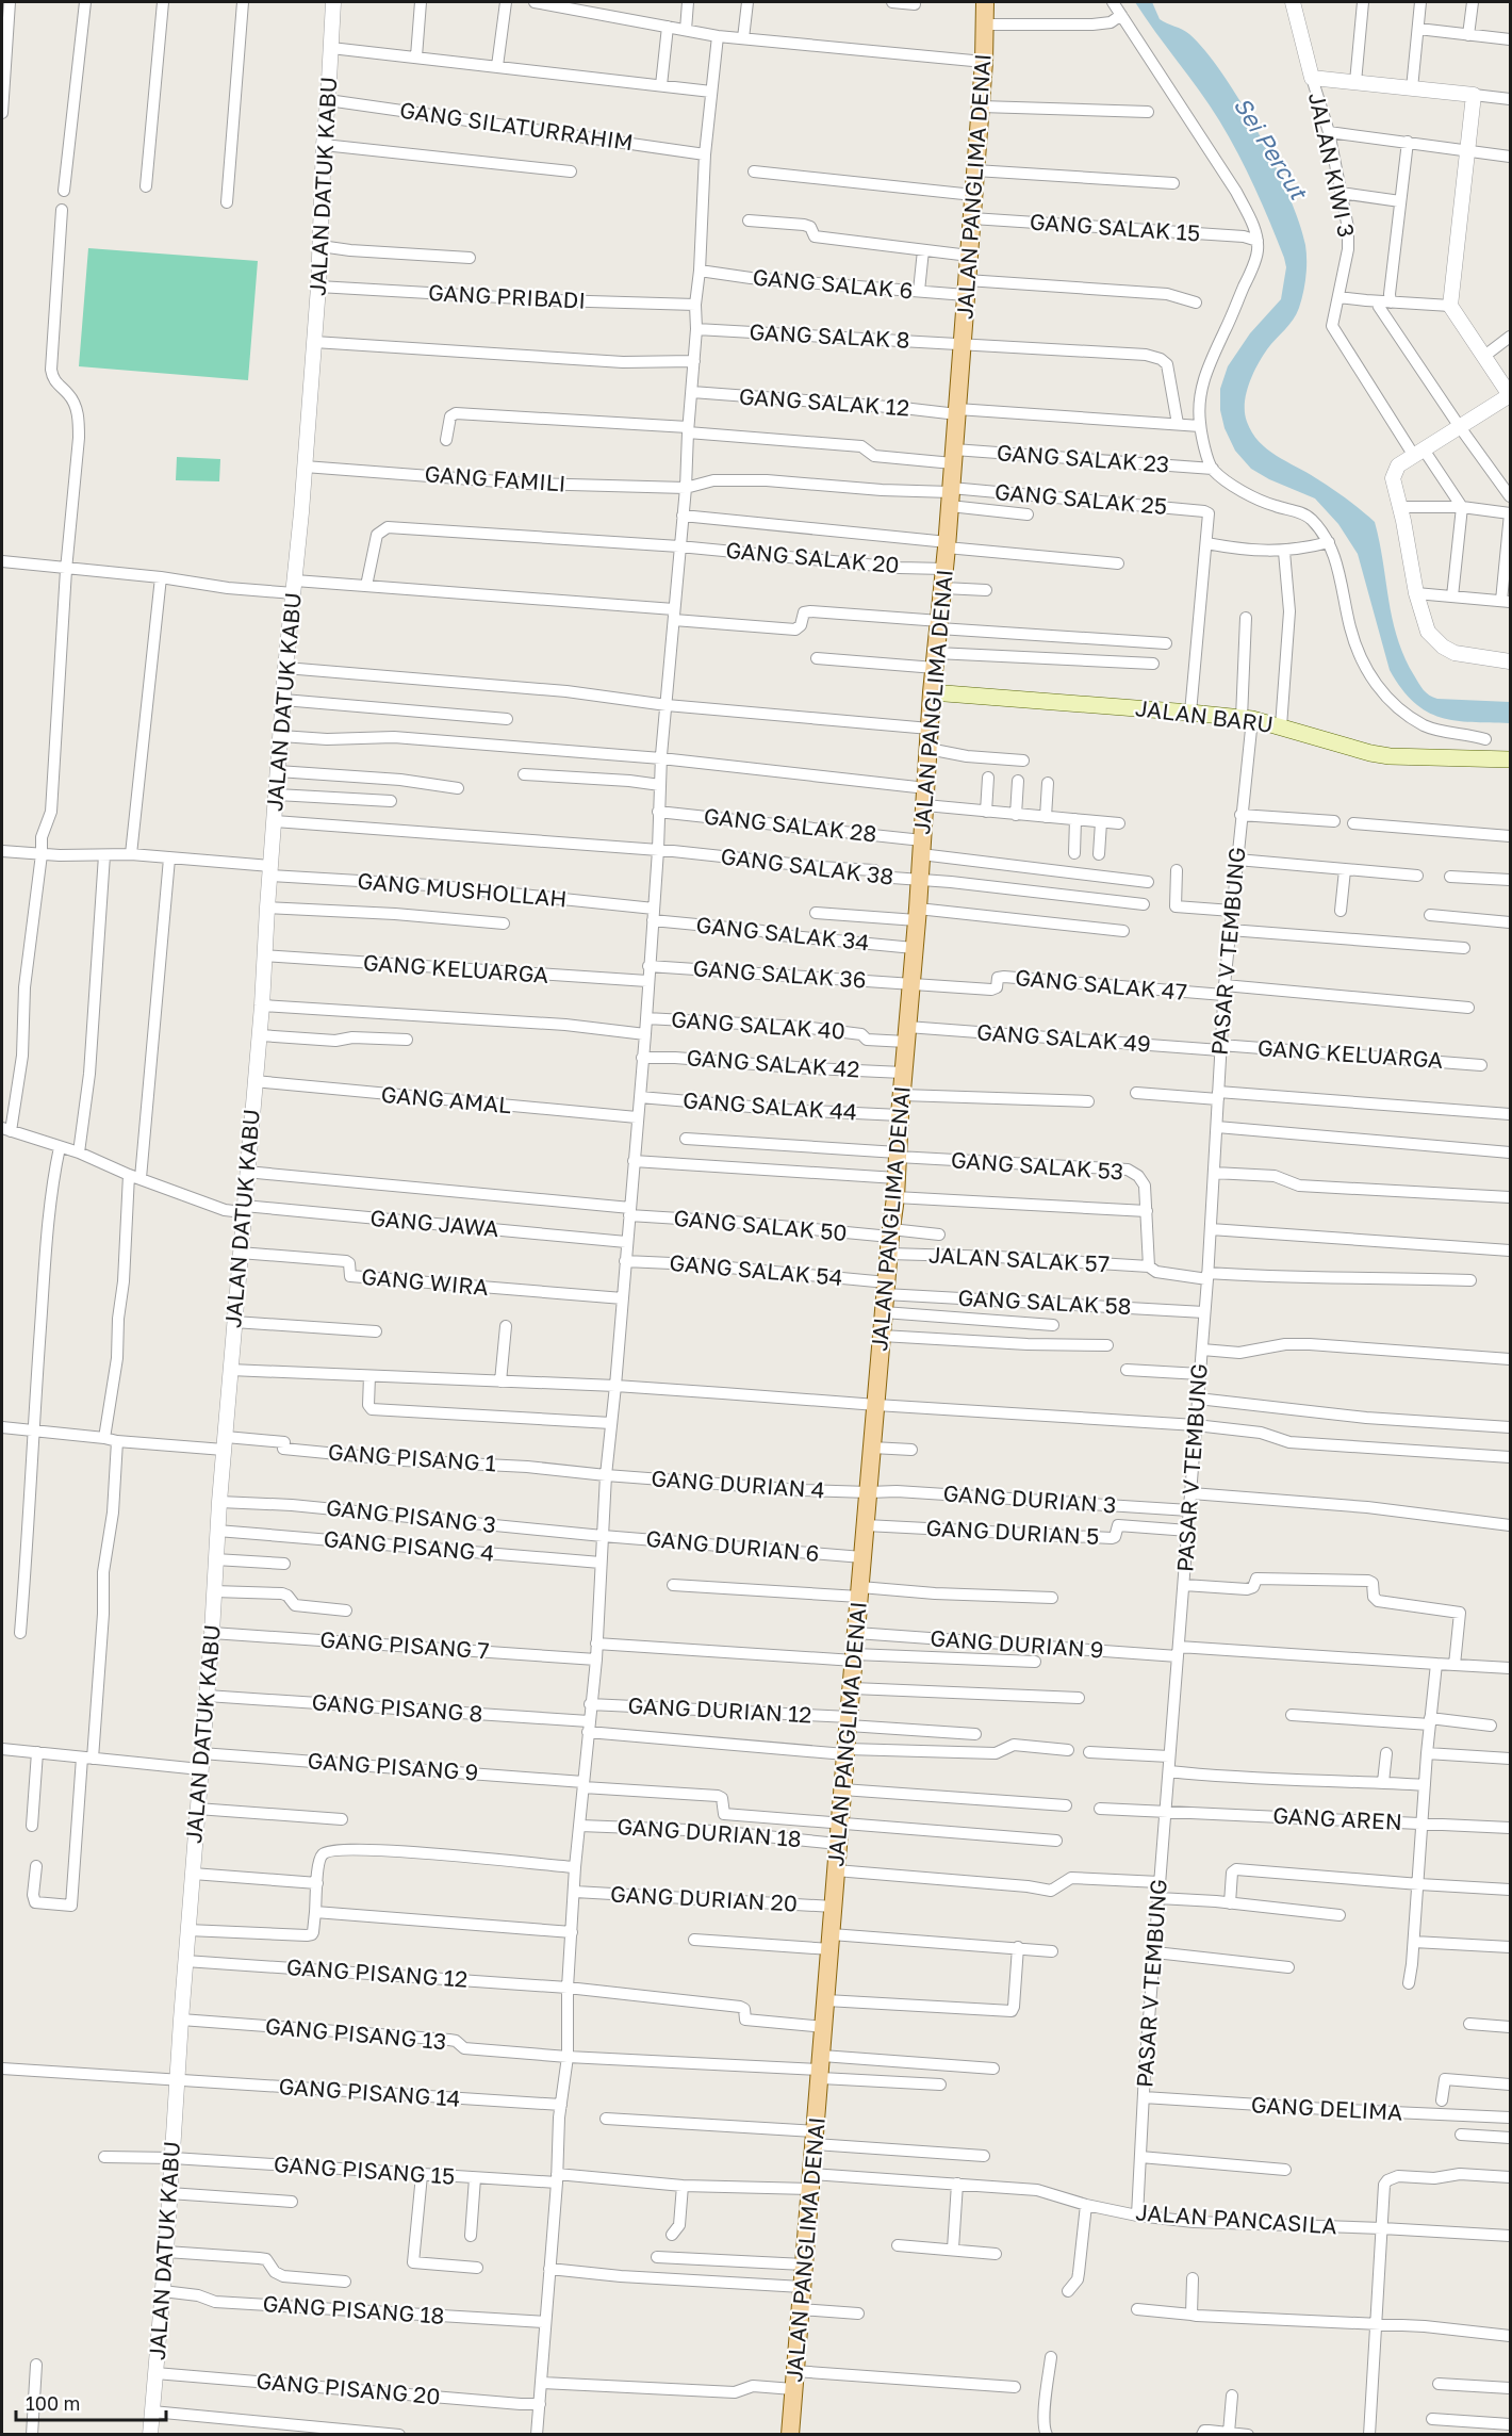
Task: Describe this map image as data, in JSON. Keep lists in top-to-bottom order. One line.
{"streets":{"main road":["JALAN PANGLIMA DENAI","JALAN BARU"],"street":["GANG SILATURRAHIM","JALAN KIWI 3","JALAN DATUK KABU","GANG SALAK 15","GANG SALAK 6","GANG PRIBADI","GANG SALAK 8","GANG SALAK 12","GANG SALAK 23","GANG FAMILI","GANG SALAK 25","GANG SALAK 20","GANG SALAK 28","GANG SALAK 38","GANG MUSHOLLAH","GANG SALAK 34","PASAR V TEMBUNG","GANG KELUARGA","GANG SALAK 36","GANG SALAK 47","GANG SALAK 40","GANG SALAK 49","GANG SALAK 42","GANG AMAL","GANG SALAK 44","GANG SALAK 53","GANG JAWA","GANG SALAK 50","JALAN SALAK 57","GANG SALAK 54","GANG WIRA","GANG SALAK 58","GANG PISANG 1","GANG DURIAN 4","GANG DURIAN 3","GANG PISANG 3","GANG DURIAN 5","GANG PISANG 4","GANG DURIAN 6","GANG DURIAN 9","GANG PISANG 7","GANG PISANG 8","GANG DURIAN 12","GANG PISANG 9","GANG AREN","GANG DURIAN 18","GANG DURIAN 20","GANG PISANG 12","GANG PISANG 13","GANG PISANG 14","GANG DELIMA","GANG PISANG 15","JALAN PANCASILA","GANG PISANG 18","GANG PISANG 20"]},"crossings":[["GANG SILATURRAHIM","JALAN DATUK KABU"],["JALAN DATUK KABU","GANG PRIBADI"],["JALAN DATUK KABU","GANG FAMILI"],["JALAN DATUK KABU","GANG SALAK 38"],["JALAN DATUK KABU","GANG MUSHOLLAH"],["JALAN DATUK KABU","GANG KELUARGA"],["JALAN DATUK KABU","GANG AMAL"],["JALAN DATUK KABU","GANG JAWA"],["JALAN DATUK KABU","GANG SALAK 50"],["JALAN DATUK KABU","GANG WIRA"],["JALAN DATUK KABU","GANG PISANG 1"],["JALAN DATUK KABU","GANG PISANG 3"],["JALAN DATUK KABU","GANG PISANG 4"],["JALAN DATUK KABU","GANG PISANG 7"],["JALAN DATUK KABU","GANG PISANG 8"],["JALAN DATUK KABU","GANG PISANG 9"],["JALAN DATUK KABU","GANG PISANG 12"],["JALAN DATUK KABU","GANG PISANG 13"],["JALAN DATUK KABU","GANG PISANG 14"],["JALAN DATUK KABU","GANG PISANG 15"],["JALAN DATUK KABU","GANG PISANG 18"],["JALAN DATUK KABU","GANG PISANG 20"],["JALAN PANGLIMA DENAI","GANG SALAK 15"],["JALAN PANGLIMA DENAI","GANG SALAK 6"],["JALAN PANGLIMA DENAI","GANG SALAK 8"],["JALAN PANGLIMA DENAI","GANG SALAK 12"],["JALAN PANGLIMA DENAI","GANG SALAK 23"],["JALAN PANGLIMA DENAI","GANG FAMILI"],["JALAN PANGLIMA DENAI","GANG SALAK 25"],["JALAN PANGLIMA DENAI","GANG SALAK 20"],["JALAN PANGLIMA DENAI","JALAN BARU"],["JALAN PANGLIMA DENAI","GANG SALAK 28"],["JALAN PANGLIMA DENAI","GANG SALAK 38"],["JALAN PANGLIMA DENAI","GANG SALAK 34"],["JALAN PANGLIMA DENAI","GANG SALAK 36"],["JALAN PANGLIMA DENAI","GANG SALAK 47"],["JALAN PANGLIMA DENAI","GANG SALAK 40"],["JALAN PANGLIMA DENAI","GANG SALAK 49"],["JALAN PANGLIMA DENAI","GANG SALAK 42"],["JALAN PANGLIMA DENAI","GANG SALAK 44"],["JALAN PANGLIMA DENAI","GANG SALAK 53"],["JALAN PANGLIMA DENAI","GANG SALAK 50"],["JALAN PANGLIMA DENAI","JALAN SALAK 57"],["JALAN PANGLIMA DENAI","GANG SALAK 54"],["JALAN PANGLIMA DENAI","GANG SALAK 58"],["JALAN PANGLIMA DENAI","GANG DURIAN 4"],["JALAN PANGLIMA DENAI","GANG DURIAN 3"],["JALAN PANGLIMA DENAI","GANG DURIAN 5"],["JALAN PANGLIMA DENAI","GANG DURIAN 6"],["JALAN PANGLIMA DENAI","GANG DURIAN 9"],["JALAN PANGLIMA DENAI","GANG PISANG 8"],["JALAN PANGLIMA DENAI","GANG DURIAN 12"],["JALAN PANGLIMA DENAI","GANG PISANG 9"],["JALAN PANGLIMA DENAI","GANG DURIAN 18"],["JALAN PANGLIMA DENAI","GANG DURIAN 20"],["JALAN PANGLIMA DENAI","GANG PISANG 12"],["JALAN PANGLIMA DENAI","GANG PISANG 13"],["JALAN PANGLIMA DENAI","JALAN PANCASILA"],["GANG SALAK 8","GANG SALAK 12"],["GANG FAMILI","GANG SALAK 25"],["JALAN BARU","PASAR V TEMBUNG"],["GANG MUSHOLLAH","GANG SALAK 34"],["PASAR V TEMBUNG","GANG KELUARGA"],["PASAR V TEMBUNG","GANG SALAK 47"],["PASAR V TEMBUNG","GANG SALAK 49"],["PASAR V TEMBUNG","JALAN SALAK 57"],["PASAR V TEMBUNG","GANG SALAK 58"],["PASAR V TEMBUNG","GANG DURIAN 3"],["PASAR V TEMBUNG","GANG DURIAN 5"],["PASAR V TEMBUNG","GANG DURIAN 9"],["PASAR V TEMBUNG","GANG AREN"],["PASAR V TEMBUNG","GANG DELIMA"],["PASAR V TEMBUNG","JALAN PANCASILA"],["GANG KELUARGA","GANG SALAK 49"],["GANG SALAK 36","GANG SALAK 47"],["GANG SALAK 40","GANG SALAK 49"],["GANG SALAK 53","JALAN SALAK 57"],["GANG SALAK 50","JALAN SALAK 57"],["GANG SALAK 54","GANG SALAK 58"],["GANG PISANG 1","GANG DURIAN 4"],["GANG DURIAN 4","GANG DURIAN 3"],["GANG PISANG 3","GANG DURIAN 6"],["GANG PISANG 15","JALAN PANCASILA"]],"water":["Sei Percut"],"scale_bar":"100 m"}
